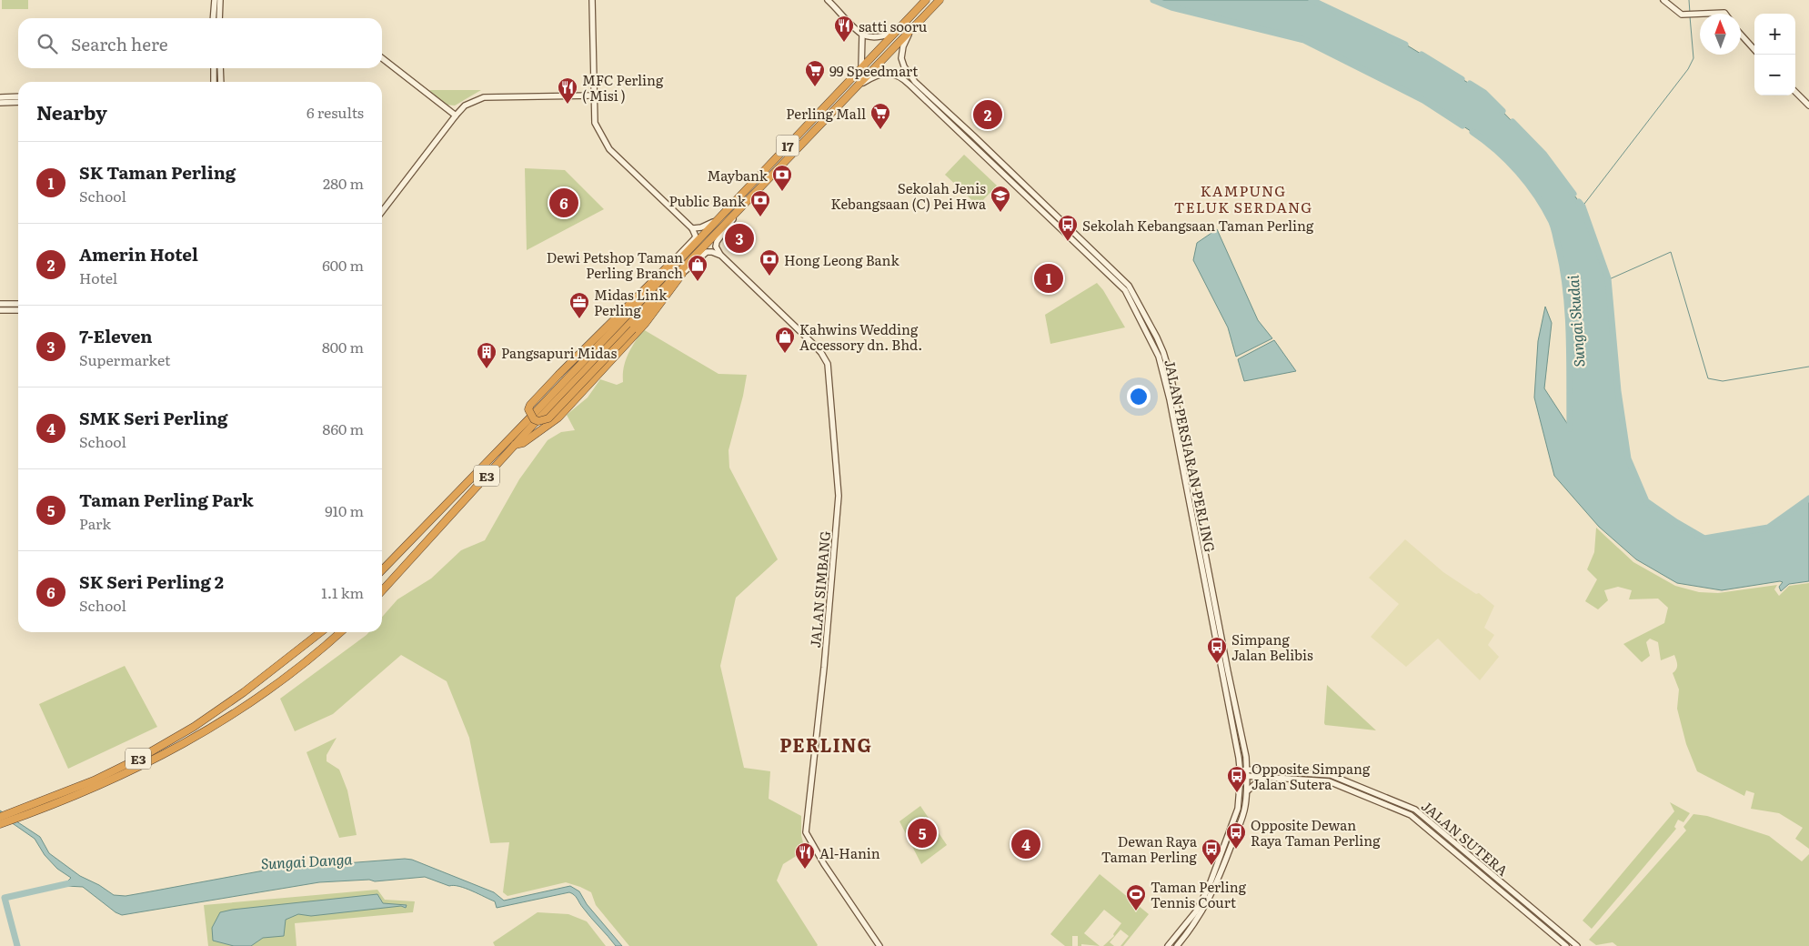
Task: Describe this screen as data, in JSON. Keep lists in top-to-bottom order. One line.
{"streets":{"highway":["17","E3"],"street":["JALAN PERSIARAN PERLING","JALAN SIMBANG","JALAN SUTERA"]},"crossings":[["17","JALAN PERSIARAN PERLING"],["17","E3"],["JALAN PERSIARAN PERLING","JALAN SUTERA"]],"districts":["KAMPUNG TELUK SERDANG","PERLING"],"water":["Sungai Skudai","Sungai Danga"],"places":{"restaurant":["satti sooru","MFC Perling ( Misi )","Al-Hanin"],"supermarket":["99 Speedmart","Perling Mall"],"bank":["Maybank","Public Bank","Hong Leong Bank"],"school or university":["Sekolah Jenis Kebangsaan (C) Pei Hwa"],"bus stop":["Sekolah Kebangsaan Taman Perling","Simpang Jalan Belibis","Opposite Simpang Jalan Sutera","Opposite Dewan Raya Taman Perling","Dewan Raya Taman Perling"],"shop":["Dewi Petshop Taman Perling Branch","Kahwins Wedding Accessory dn. Bhd."],"office":["Midas Link Perling"],"building":["Pangsapuri Midas"],"sports":["Taman Perling Tennis Court"]},"north":"top","page":{"map_buttons":["+","−"],"search":"Search here","heading":["Nearby","6 results"],"pins":["2","6","3","1","5","4"],"list":[{"mark":"1","name":"SK Taman Perling","note":"School","value":"280 m"},{"mark":"2","name":"Amerin Hotel","note":"Hotel","value":"600 m"},{"mark":"3","name":"7-Eleven","note":"Supermarket","value":"800 m"},{"mark":"4","name":"SMK Seri Perling","note":"School","value":"860 m"},{"mark":"5","name":"Taman Perling Park","note":"Park","value":"910 m"},{"mark":"6","name":"SK Seri Perling 2","note":"School","value":"1.1 km"}]}}
